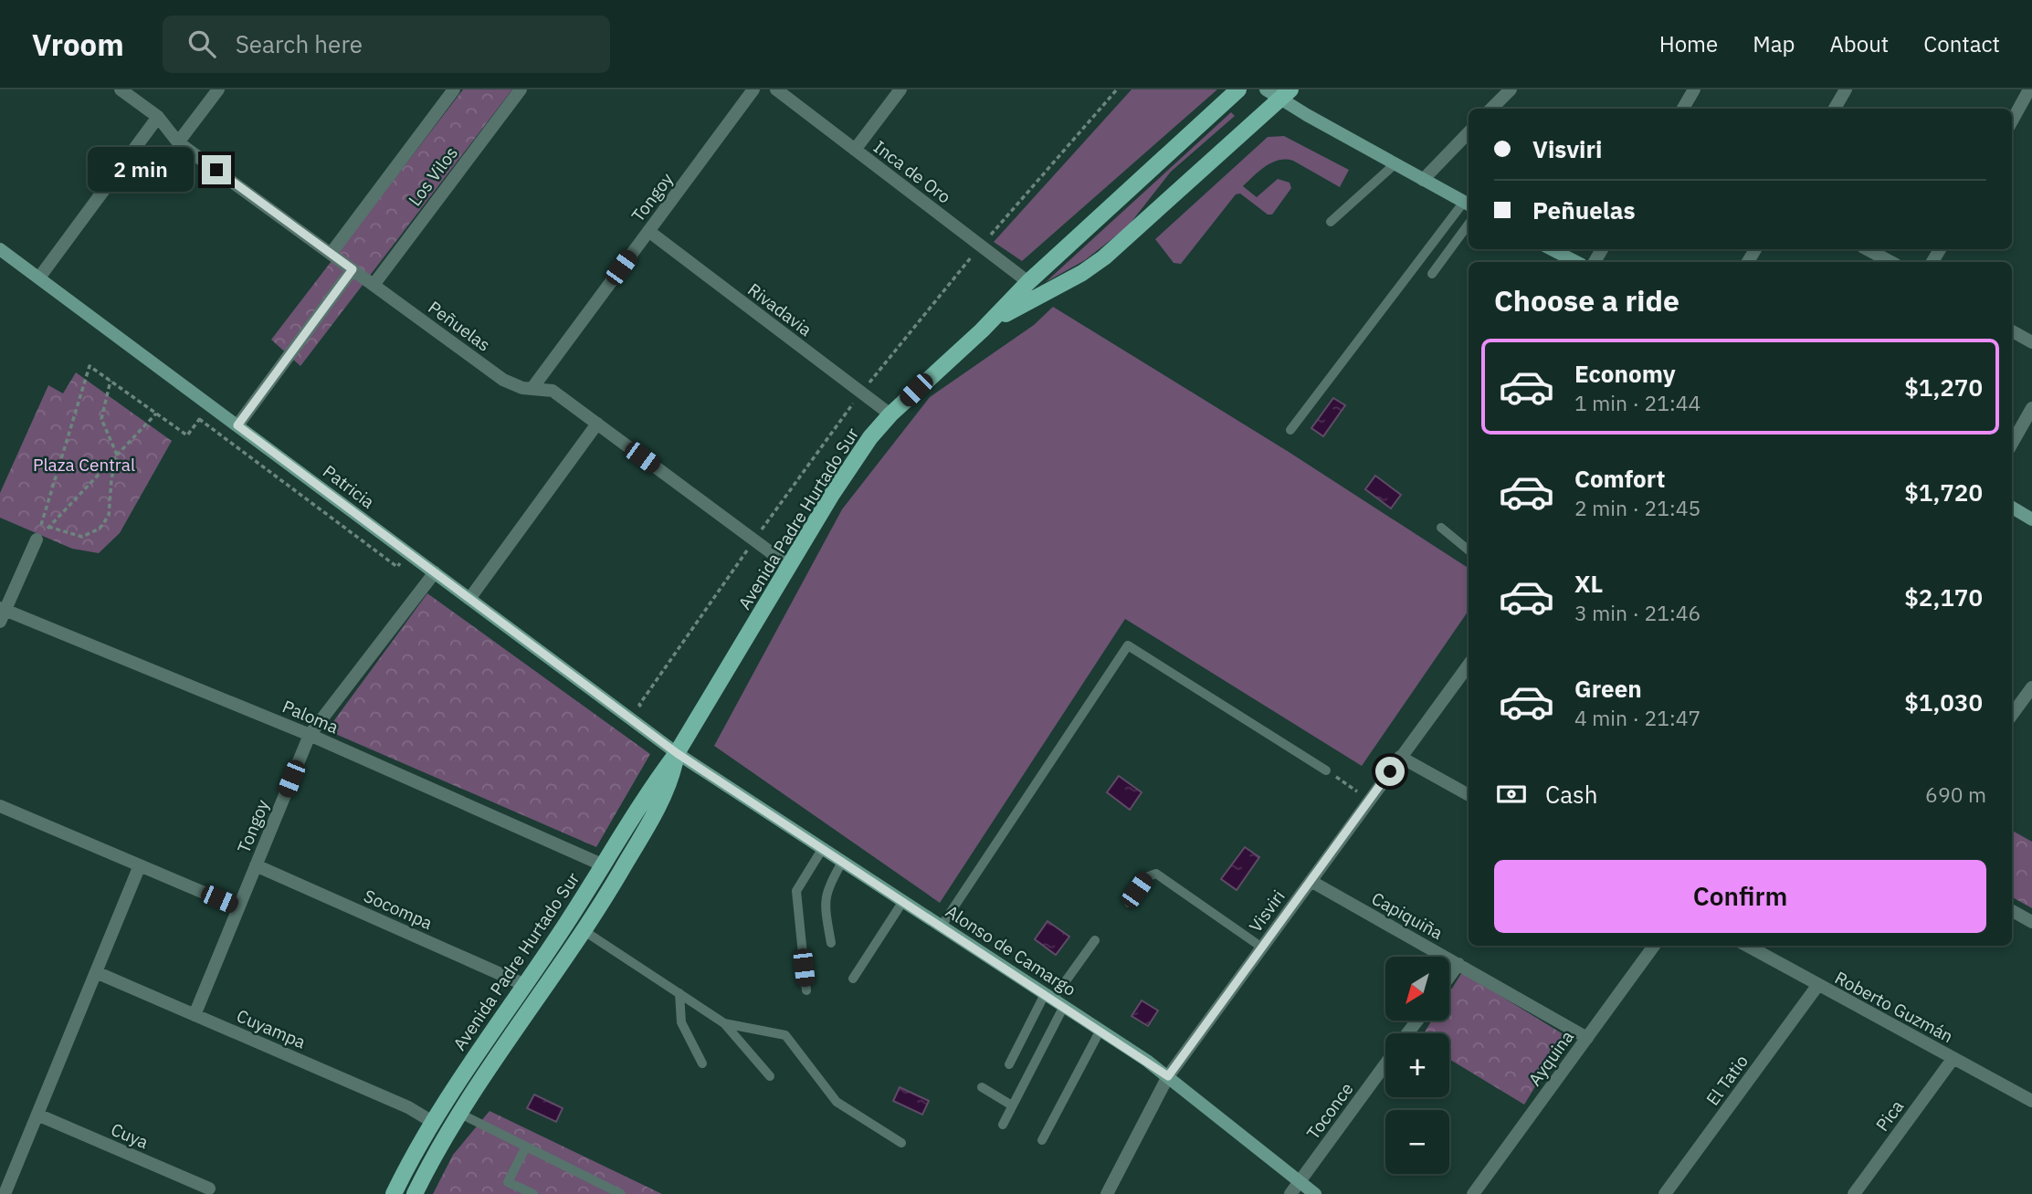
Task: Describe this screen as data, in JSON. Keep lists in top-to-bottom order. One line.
{"streets":{"main road":["Avenida Padre Hurtado Sur"],"street":["Inca de Oro","Los Vilos","Tongoy","Rivadavia","Peñuelas","Patricia","Paloma","Socompa","Visviri","Capiquiña","Alonso de Camargo","Roberto Guzmán","Cuyampa","Ayquina","El Tatio","Toconce","Pica","Cuya"]},"crossings":[["Inca de Oro","Avenida Padre Hurtado Sur"],["Los Vilos","Peñuelas"],["Tongoy","Rivadavia"],["Tongoy","Peñuelas"],["Tongoy","Patricia"],["Tongoy","Paloma"],["Tongoy","Socompa"],["Tongoy","Cuyampa"],["Rivadavia","Avenida Padre Hurtado Sur"],["Peñuelas","Avenida Padre Hurtado Sur"],["Patricia","Avenida Padre Hurtado Sur"],["Patricia","Alonso de Camargo"],["Avenida Padre Hurtado Sur","Paloma"],["Avenida Padre Hurtado Sur","Socompa"],["Avenida Padre Hurtado Sur","Alonso de Camargo"],["Avenida Padre Hurtado Sur","Cuyampa"],["Visviri","Capiquiña"],["Visviri","Alonso de Camargo"],["Capiquiña","Ayquina"],["Alonso de Camargo","Toconce"],["Roberto Guzmán","El Tatio"],["Roberto Guzmán","Pica"]],"parks":["Plaza Central"],"north":"bottom left","page":{"header":"Vroom","search":"Search here","nav":["Home","Map","About","Contact"],"banner":["Visviri","Peñuelas"],"bubble":"2 min","heading":"Choose a ride","list":[{"name":"Economy","note":"1 min · 21:44","value":"$1,270"},{"name":"Comfort","note":"2 min · 21:45","value":"$1,720"},{"name":"XL","note":"3 min · 21:46","value":"$2,170"},{"name":"Green","note":"4 min · 21:47","value":"$1,030"}],"pay":["Cash","690 m"],"buttons":"Confirm","map_buttons":["+","−"]}}
